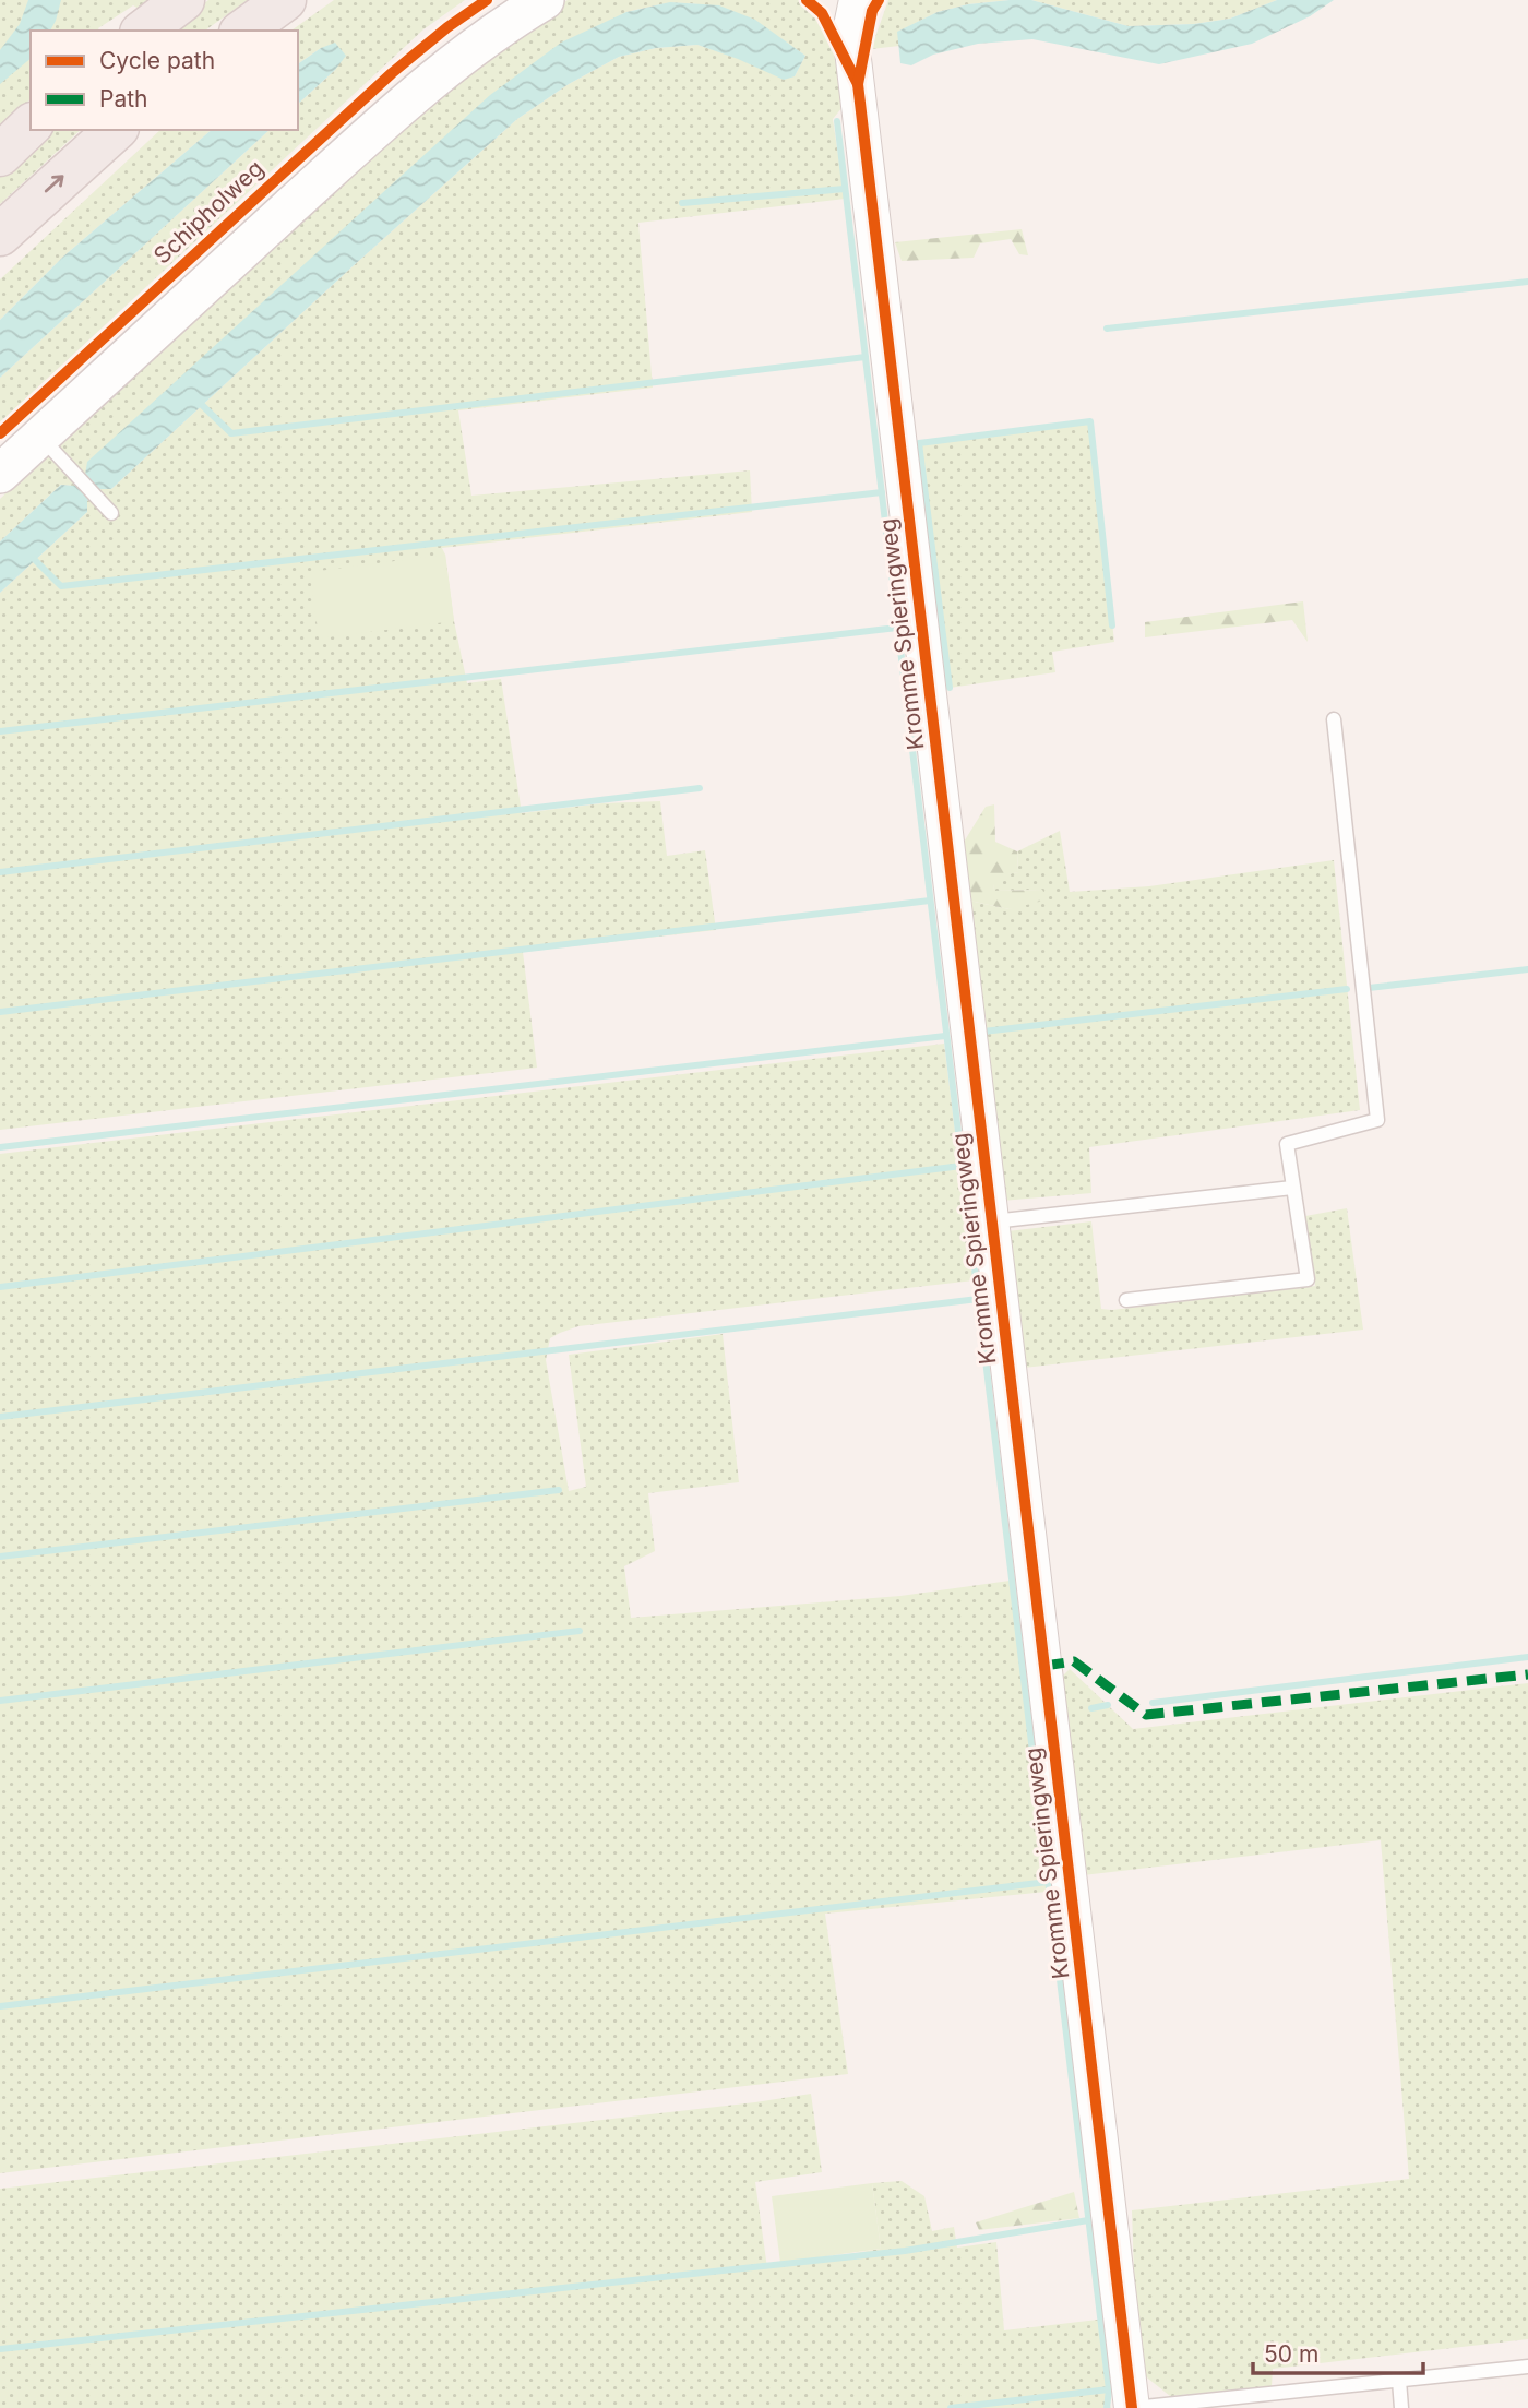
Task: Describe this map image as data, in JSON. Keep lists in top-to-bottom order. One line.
{"streets":{"street":["Kromme Spieringweg"],"cycle path":["Schipholweg"]},"legend":["Cycle path","Path"],"scale_bar":"50 m"}
